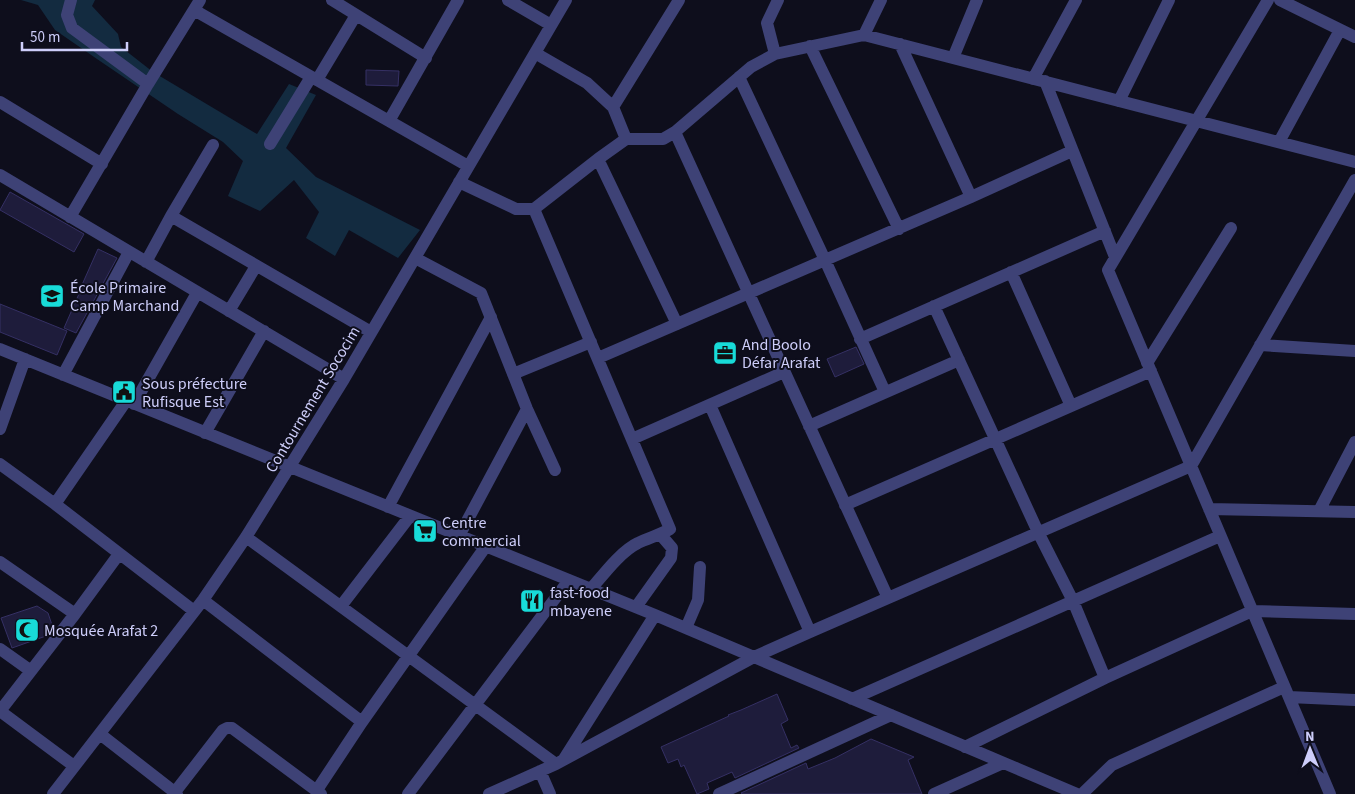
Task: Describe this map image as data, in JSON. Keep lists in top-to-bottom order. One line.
{"streets":{"street":["Contournement Sococim"]},"places":{"school or university":["École Primaire Camp Marchand"],"office":["And Boolo Défar Arafat"],"public building":["Sous préfecture Rufisque Est"],"supermarket":["Centre commercial"],"restaurant":["fast-food mbayene"],"mosque":["Mosquée Arafat 2"]},"scale_bar":"50 m","north":"top"}
